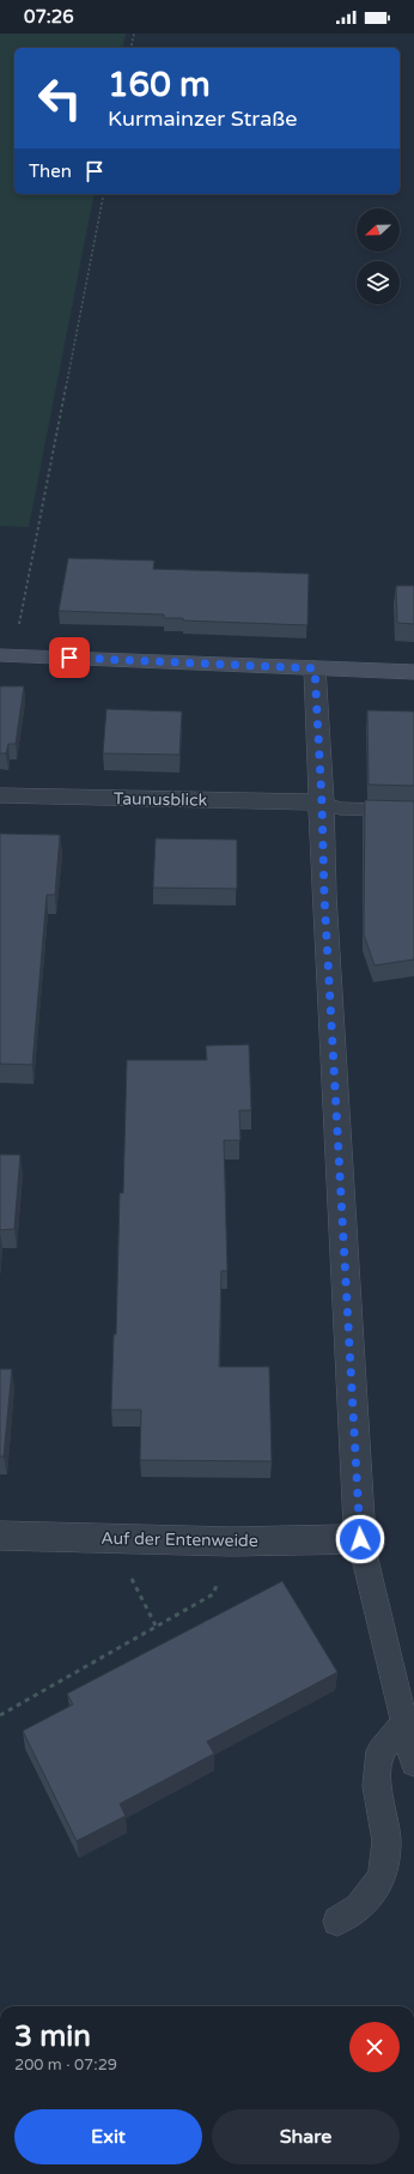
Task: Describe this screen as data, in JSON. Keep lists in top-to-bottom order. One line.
{"streets":{"street":["Taunusblick","Auf der Entenweide"]},"north":"left","page":{"status":"07:26","turn":["160 m","Kurmainzer Straße"],"then":"Then","heading":["3 min","200 m · 07:29"],"buttons":["Exit","Share"]}}
